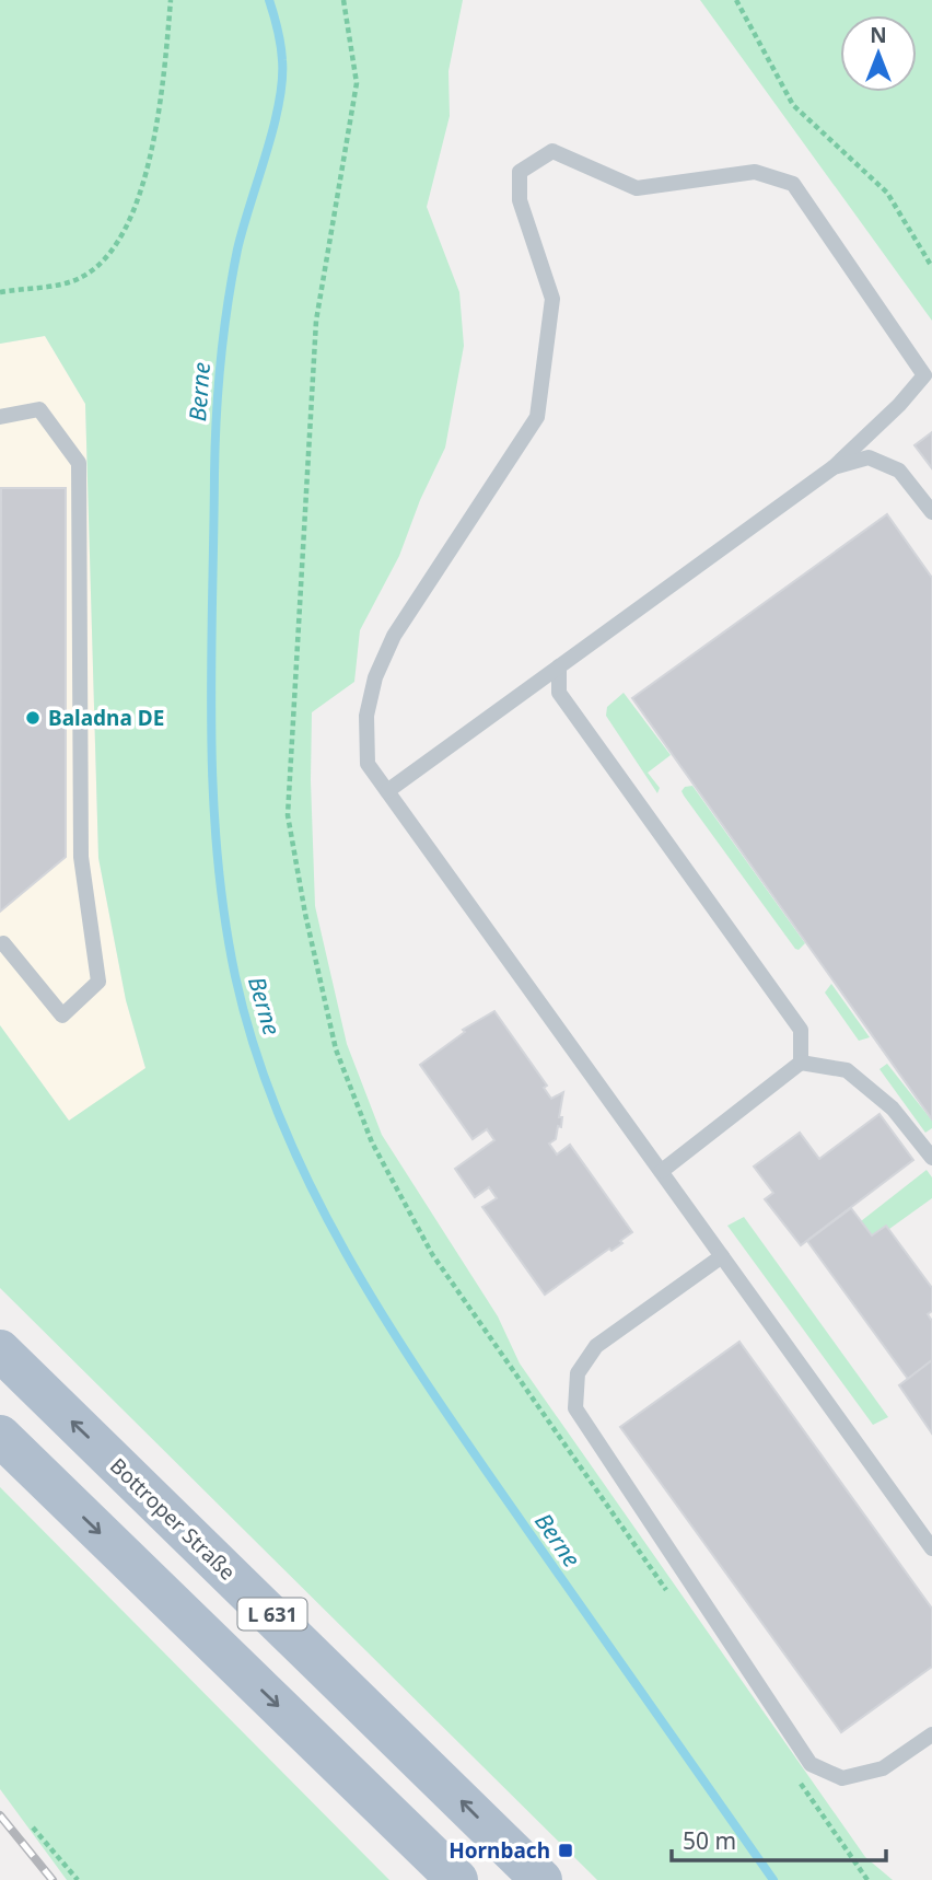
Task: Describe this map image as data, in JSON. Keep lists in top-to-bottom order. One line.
{"streets":{"main road":["Bottroper Straße","L 631"]},"water":["Berne"],"places":{"other":["Baladna DE"],"transit":["Hornbach"]},"scale_bar":"50 m","north":"top"}
